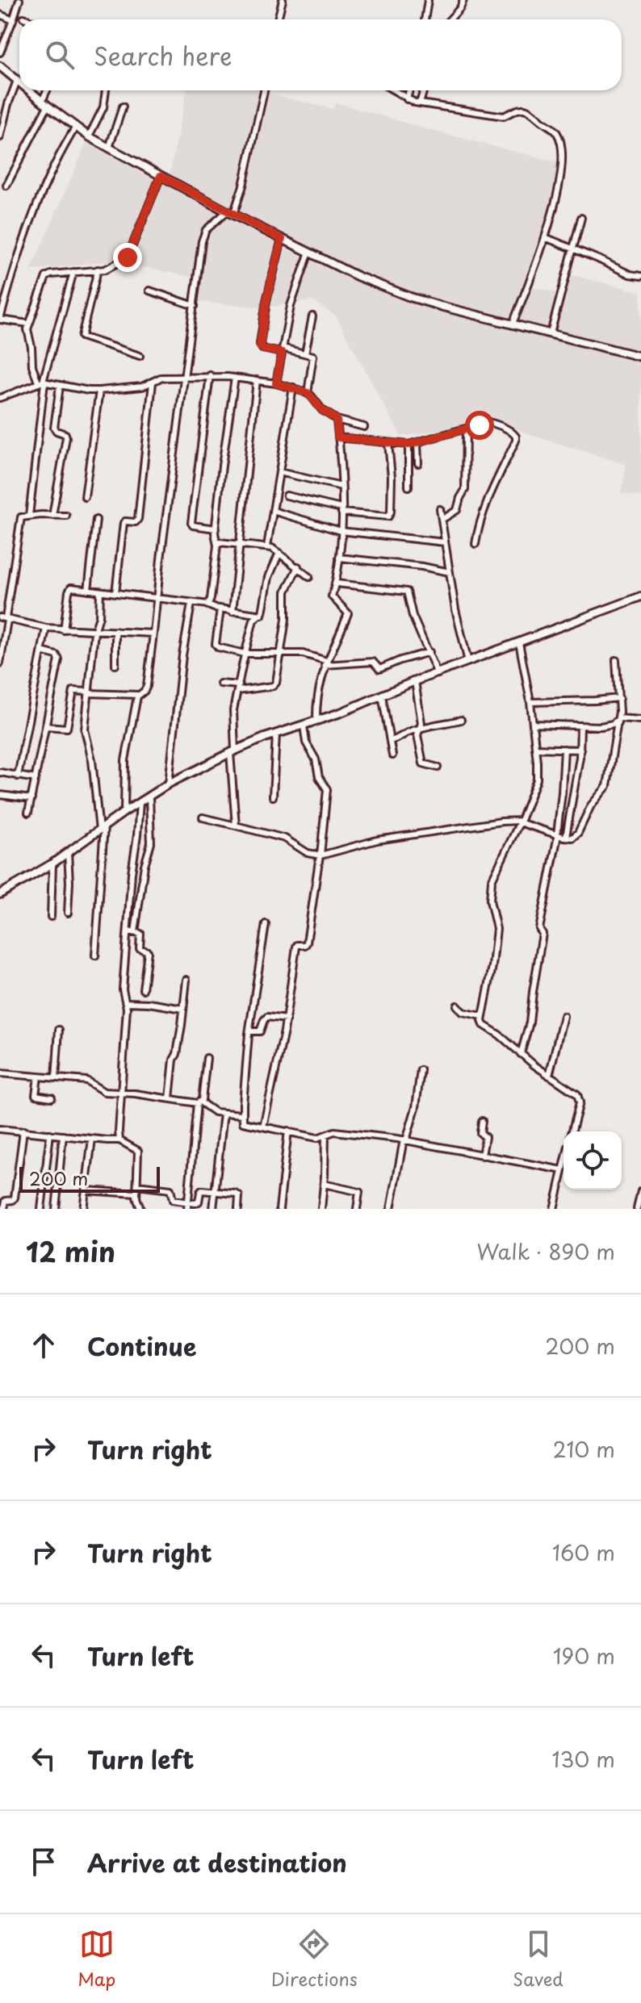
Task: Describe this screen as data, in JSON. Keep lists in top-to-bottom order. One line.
{"scale_bar":"200 m","page":{"search":"Search here","scale":"200 m","heading":["12 min","Walk · 890 m"],"list":[["Continue","200 m"],["Turn right","210 m"],["Turn right","160 m"],["Turn left","190 m"],["Turn left","130 m"],"Arrive at destination"],"nav":["Map","Directions","Saved"]}}
